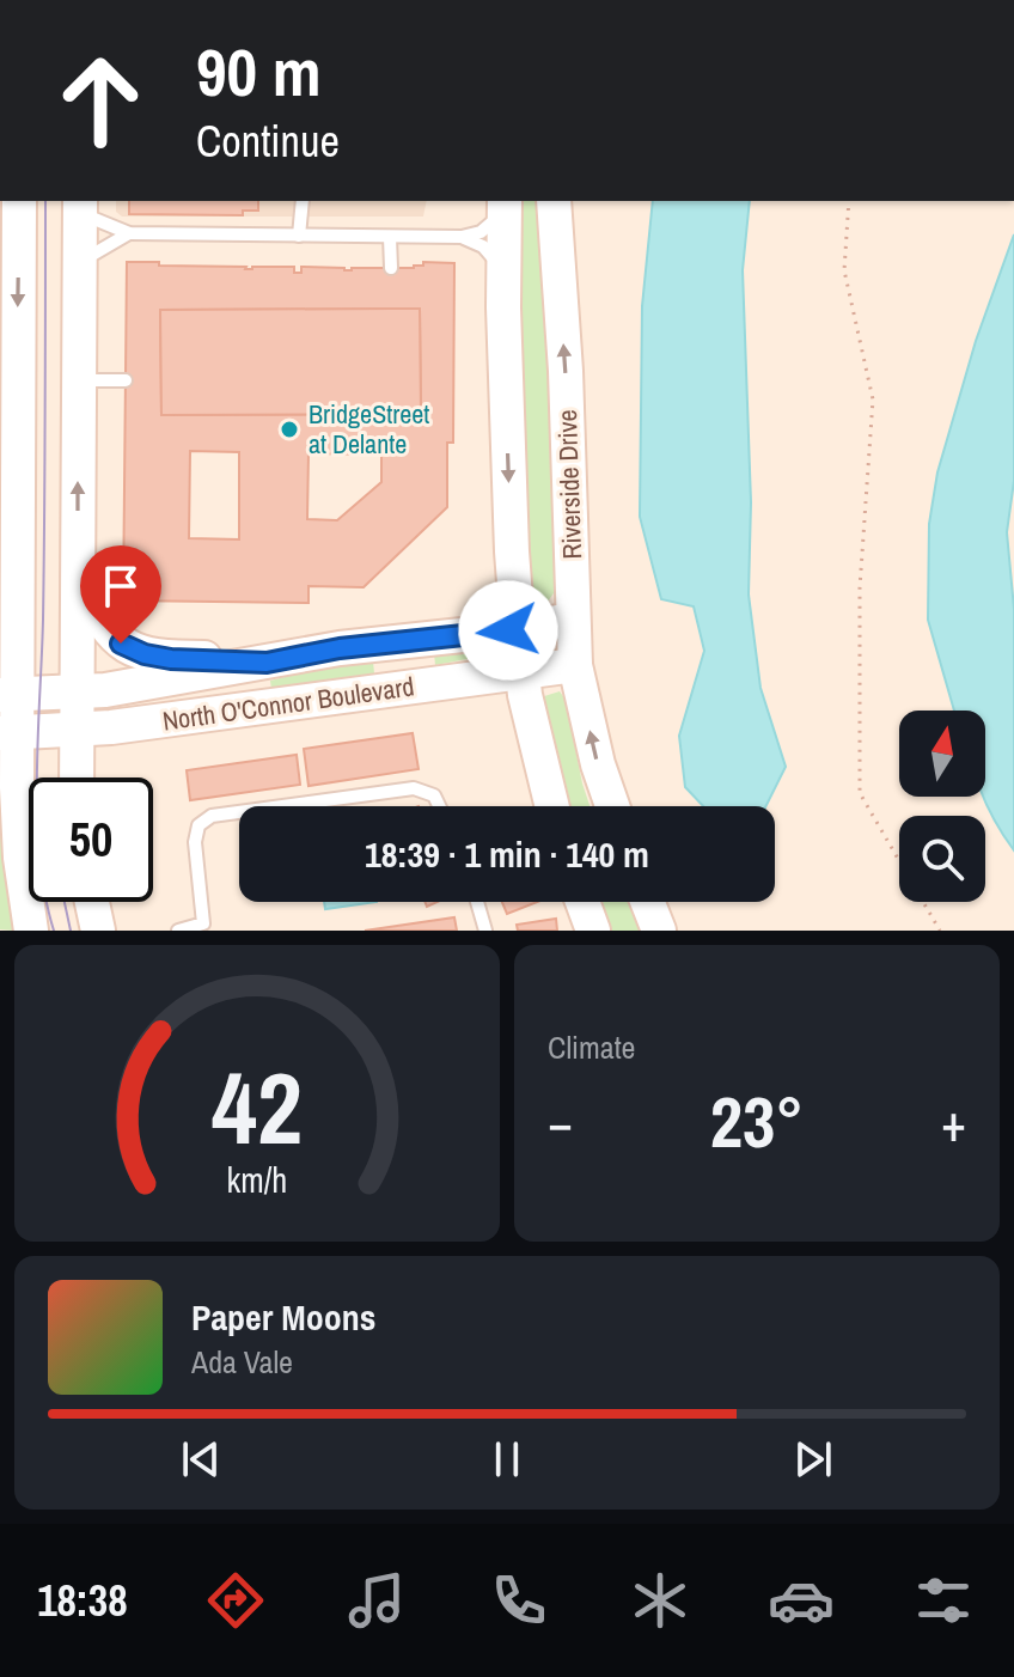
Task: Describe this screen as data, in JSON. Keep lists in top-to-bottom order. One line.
{"streets":{"main road":["Riverside Drive","North O'Connor Boulevard"]},"crossings":[["Riverside Drive","North O'Connor Boulevard"]],"places":["BridgeStreet at Delante"],"north":"top","page":{"turn":["90 m","Continue"],"limit":"50","trip":"18:39 · 1 min · 140 m","tile":"Climate","heat":["−","23°","+"],"song":["Paper Moons","Ada Vale"],"tabs":"18:38","gauge":["42","km/h"]}}
